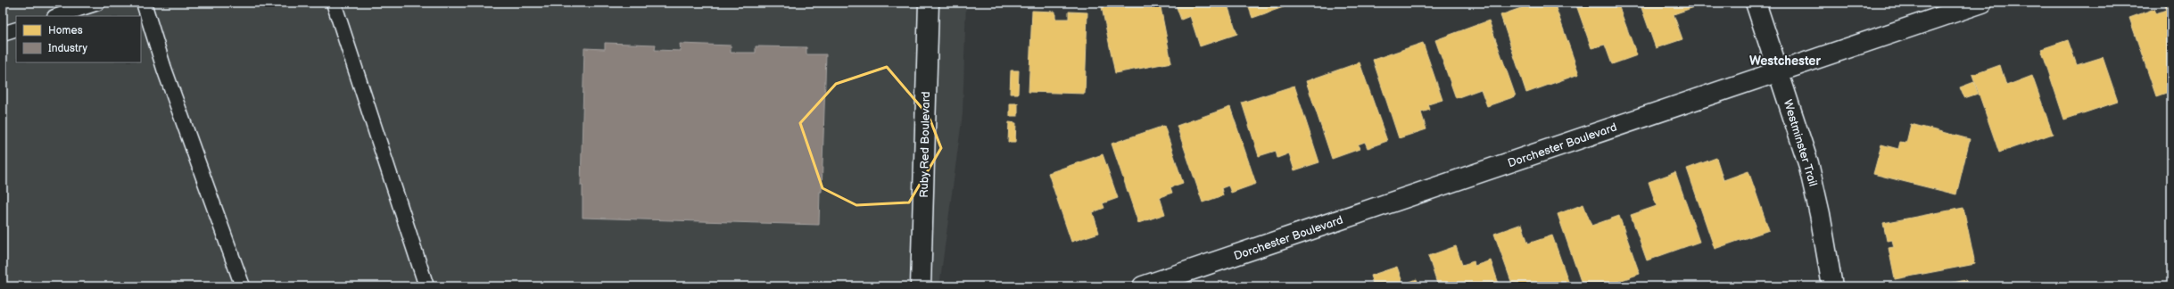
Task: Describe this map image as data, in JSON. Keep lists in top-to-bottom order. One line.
{"streets":{"street":["Westminster Trail","Ruby Red Boulevard","Dorchester Boulevard"]},"crossings":[["Westminster Trail","Dorchester Boulevard"]],"districts":["Westchester"],"legend":["Homes","Industry"]}
